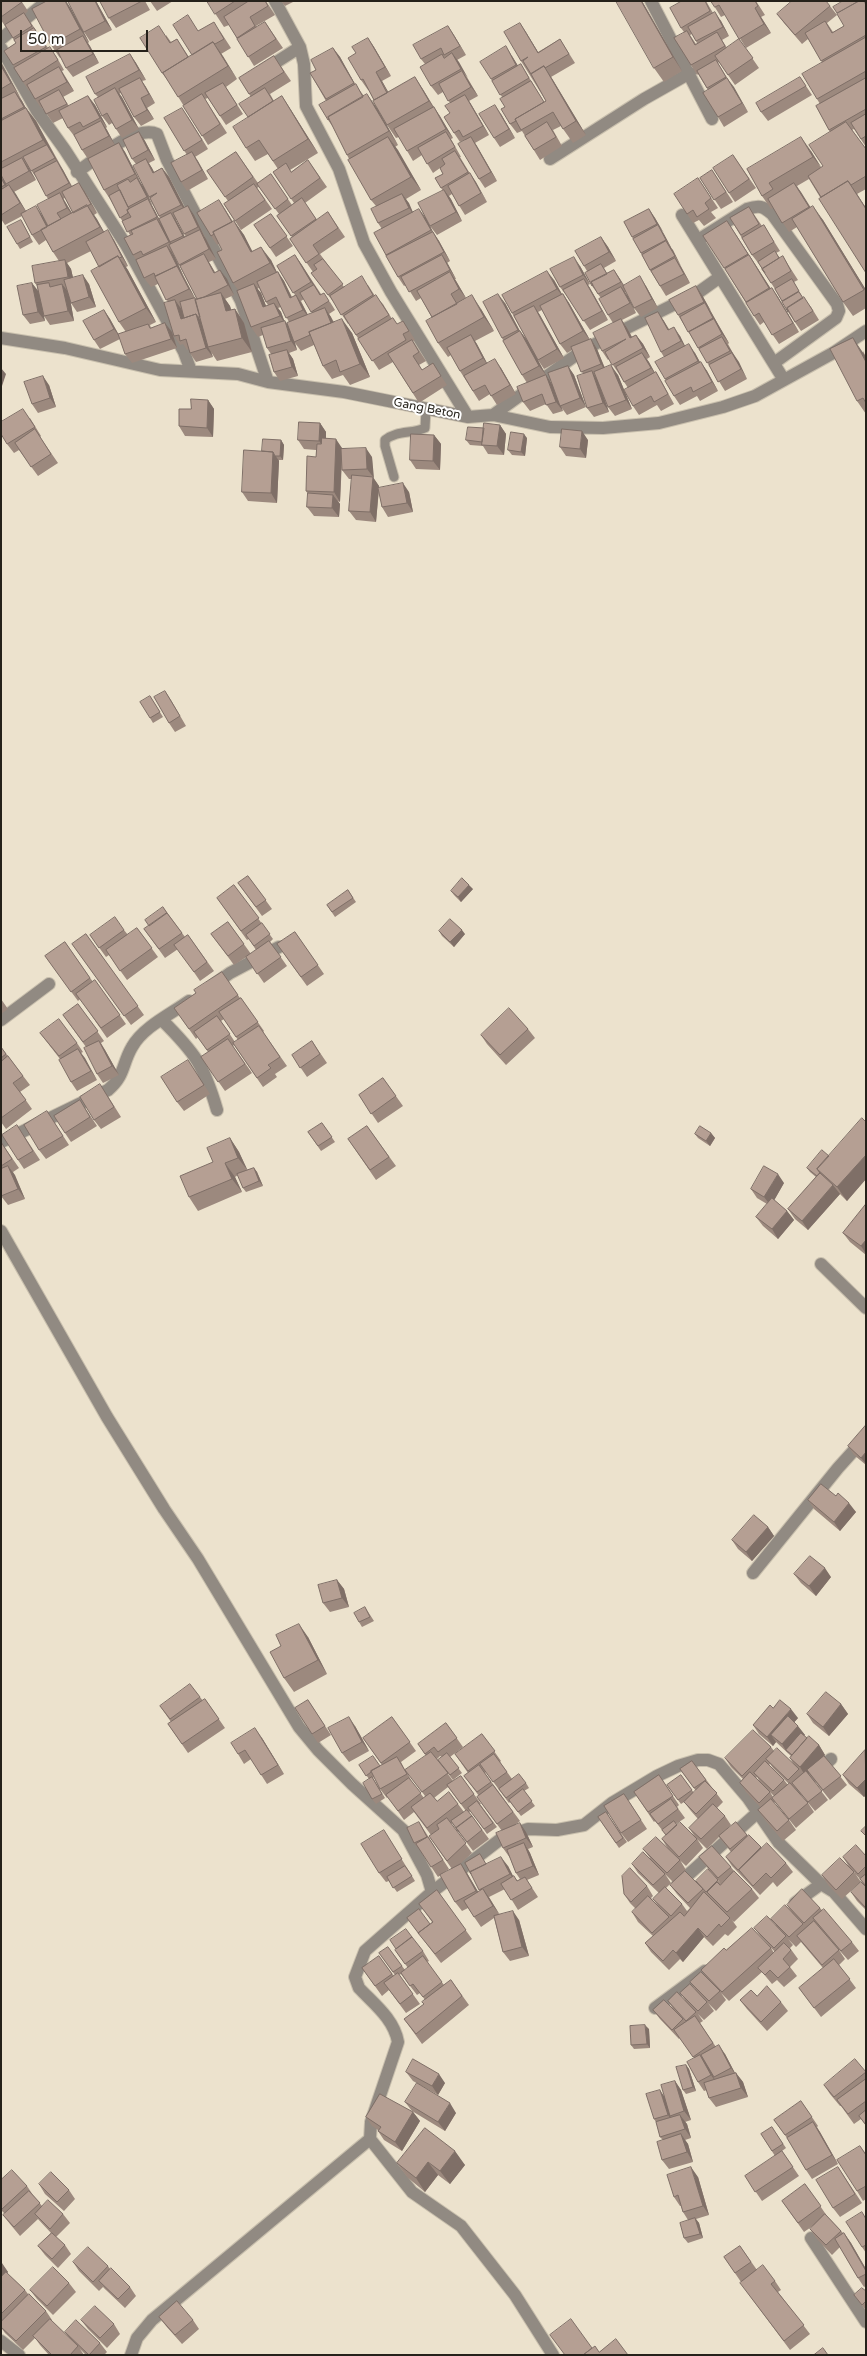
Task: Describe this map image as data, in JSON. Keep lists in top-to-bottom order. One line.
{"streets":{"street":["Gang Beton"]},"scale_bar":"50 m"}
